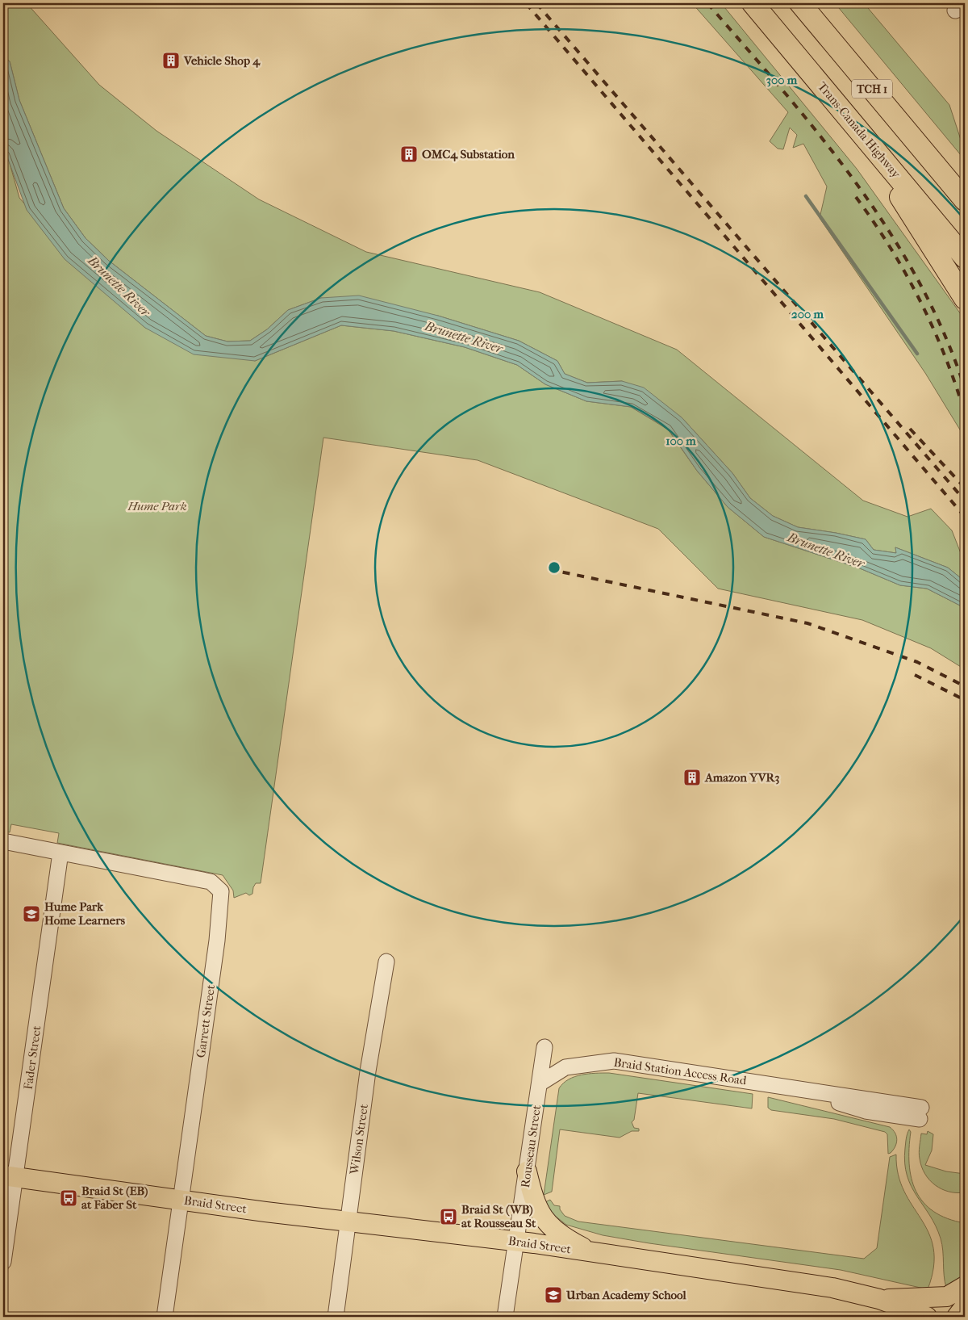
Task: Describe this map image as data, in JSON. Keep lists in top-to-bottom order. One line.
{"streets":{"highway":["TCH 1","Trans-Canada Highway"],"main road":["Braid Street"],"street":["Garrett Street","Fader Street","Braid Station Access Road","Wilson Street","Rousseau Street"]},"crossings":[["Garrett Street","Fader Street"],["Garrett Street","Braid Street"],["Fader Street","Braid Street"],["Braid Station Access Road","Rousseau Street"],["Wilson Street","Braid Street"],["Rousseau Street","Braid Street"]],"water":["Brunette River"],"parks":["Hume Park"],"places":{"building":["Vehicle Shop 4","OMC4 Substation","Amazon YVR3"],"school or university":["Hume Park Home Learners","Urban Academy School"],"bus stop":["Braid St (EB) at Faber St","Braid St (WB) at Rousseau St"]},"rings":["300 m","200 m","100 m"]}
